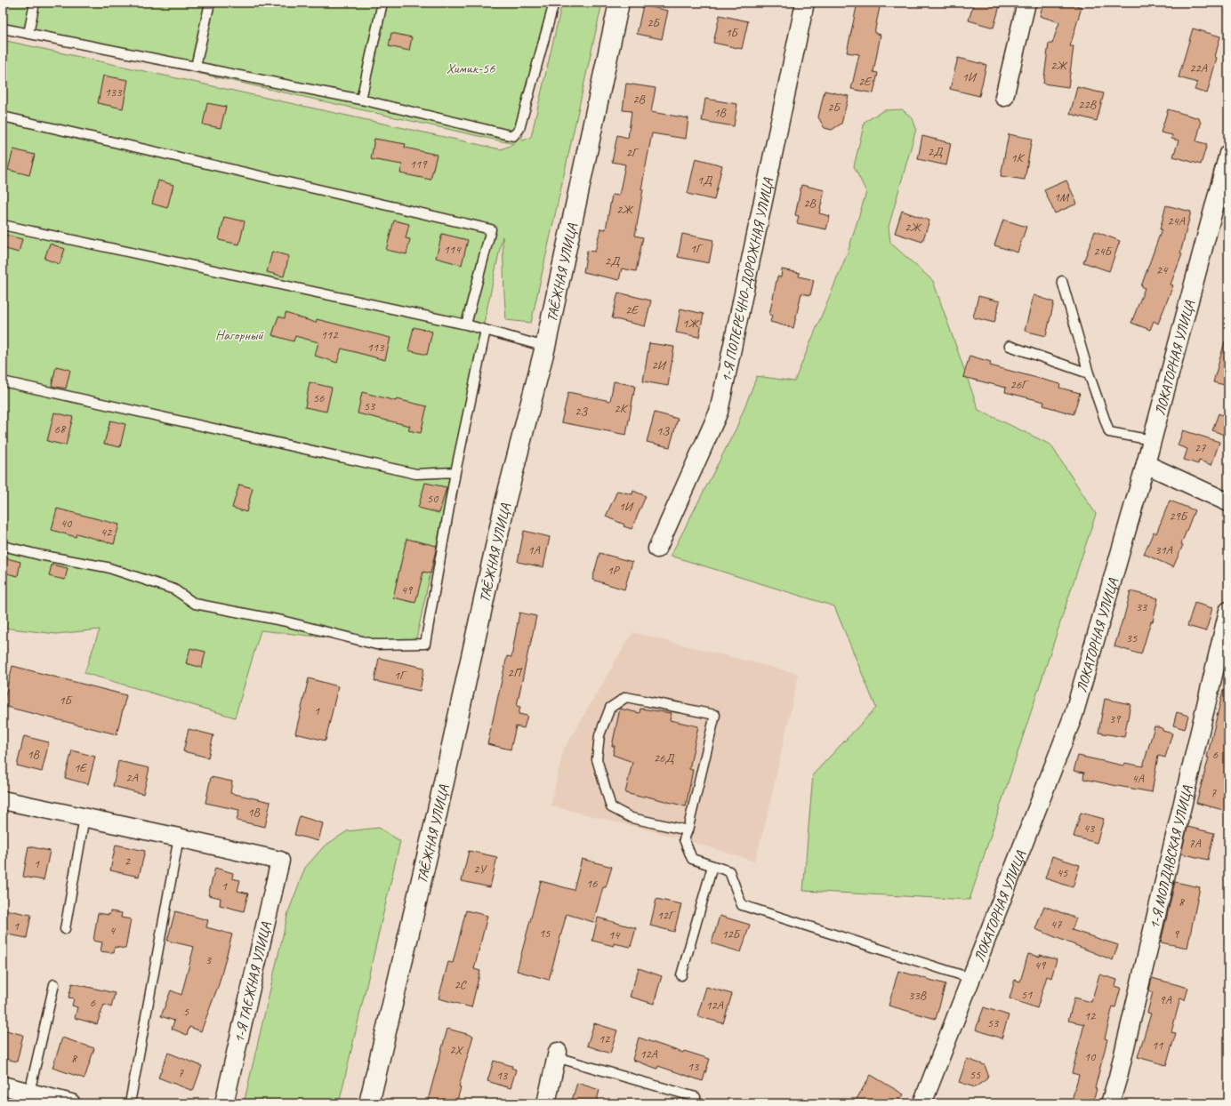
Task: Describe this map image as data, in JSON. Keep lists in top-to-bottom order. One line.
{"streets":{"street":["ТАЁЖНАЯ УЛИЦА","1-Я ПОПЕРЕЧНО-ДОРОЖНАЯ УЛИЦА","ЛОКАТОРНАЯ УЛИЦА","1-Я МОЛДАВСКАЯ УЛИЦА","1-Я ТАЕЖНАЯ УЛИЦА"]},"parks":["Химик-56","Нагорный"],"house_numbers":["2Б","1Б","2Ж","22А","1И","2Е","133","2В","22В","2Б","1В","2Д","2Г","1К","119","1Д","1М","2В","2Ж","24А","2Ж","1Г","114","24Б","2Д","24","2Е","1Ж","112","113","2И","26Г","56","53","2К","2З","68","1З","27","50","1И","29Б","40","42","1А","31А","1Р","49","33","35","2П","1Г","1Б","1","39","1В","6","26Д","1Е","2А","4А","7","1В","43","7А","2","1","2У","45","16","1","8","12Г","47","1","4","15","12Б","9","14","3","49","2С","51","33В","9А","6","12А","5","12","53","12","11","2Х","12А","10","8","13","7","55","13"]}
